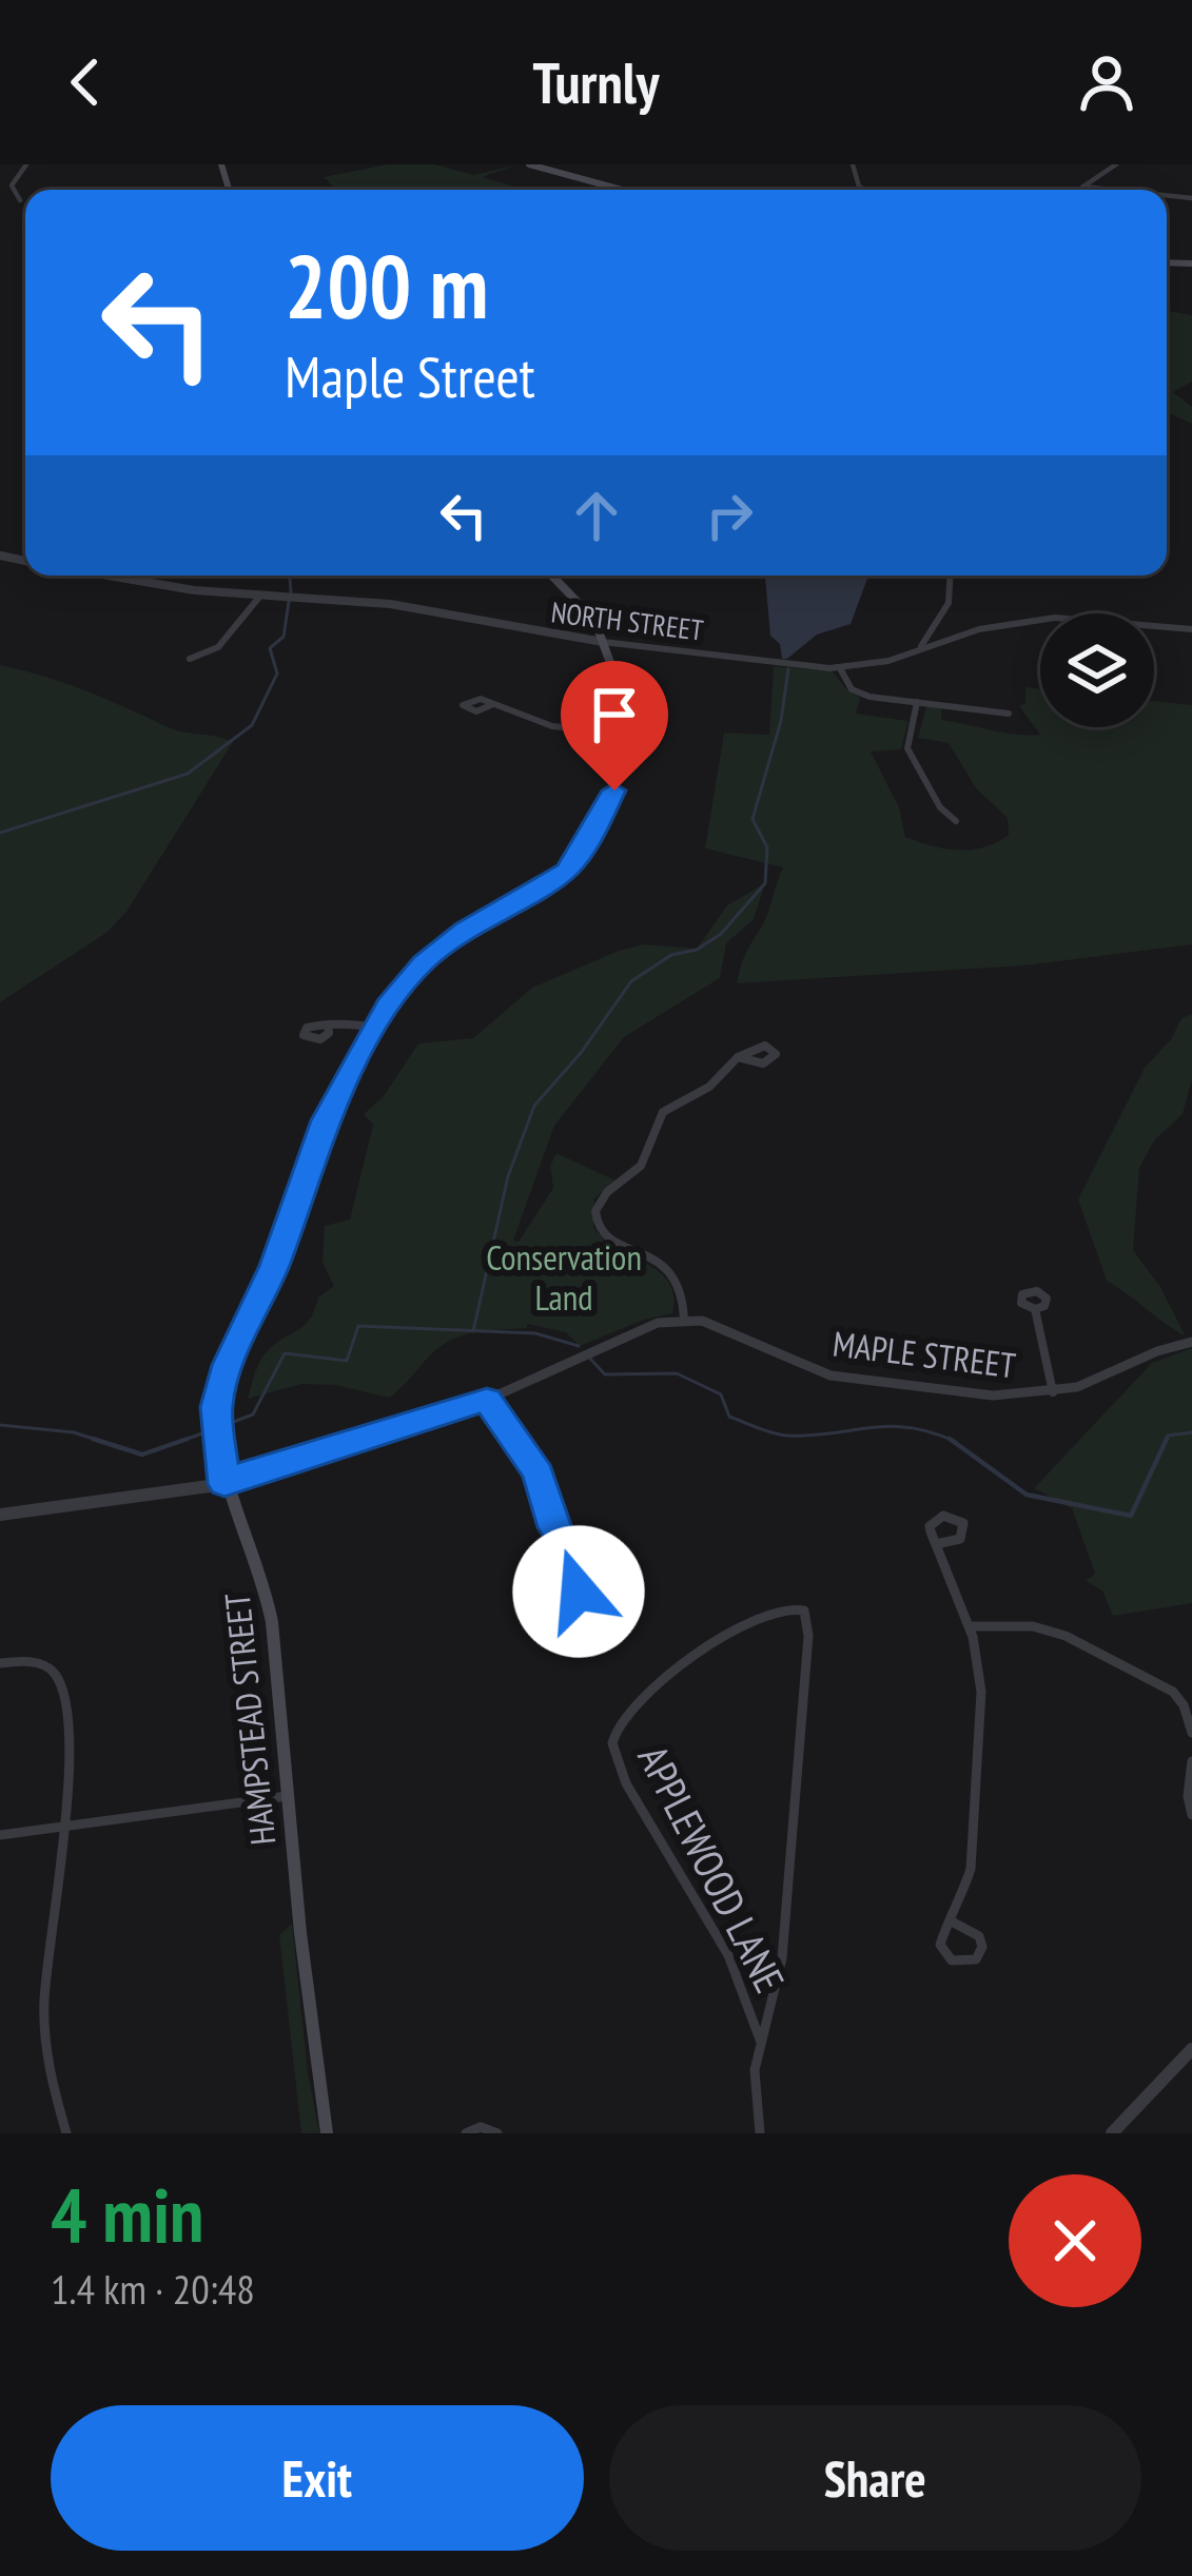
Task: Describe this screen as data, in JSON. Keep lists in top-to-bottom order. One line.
{"streets":{"main road":["HAMPSTEAD STREET"],"street":["NORTH STREET","MAPLE STREET","APPLEWOOD LANE"]},"crossings":[["NORTH STREET","HAMPSTEAD STREET"]],"parks":["Conservation Land"],"page":{"header":"Turnly","turn":["200 m","Maple Street"],"heading":["4 min","1.4 km · 20:48"],"buttons":["Exit","Share"]}}
